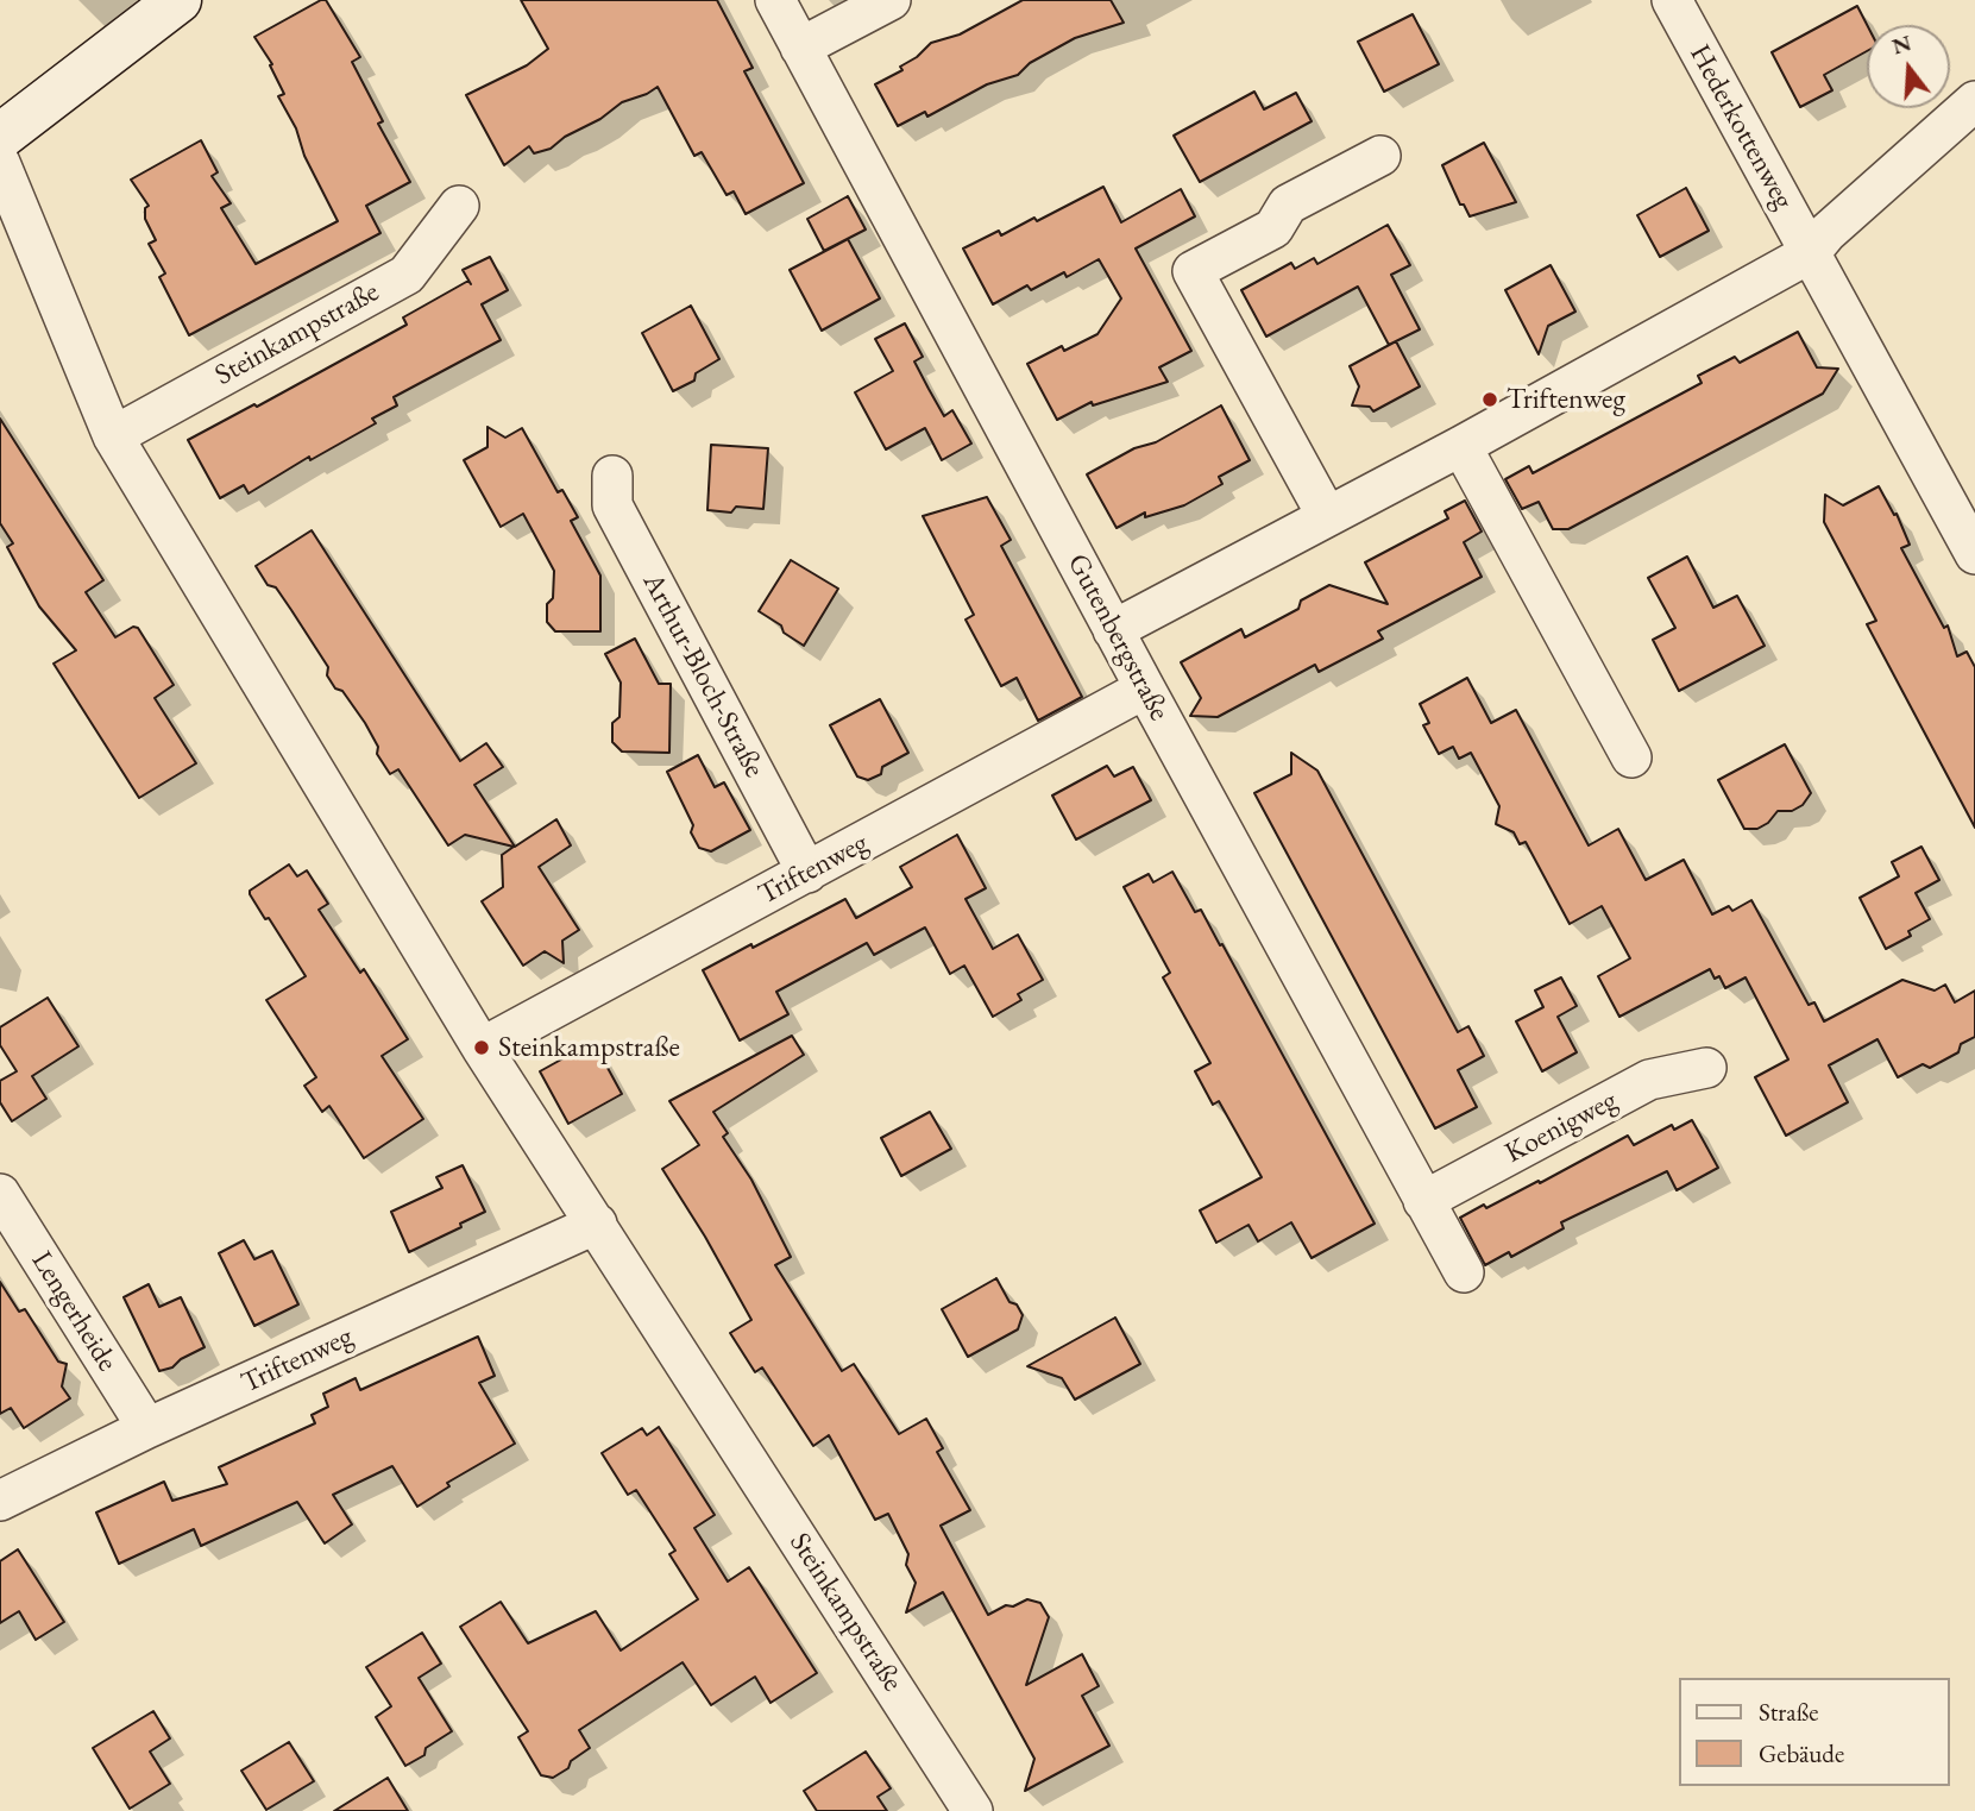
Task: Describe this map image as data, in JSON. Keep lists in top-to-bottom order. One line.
{"streets":{"street":["Hederkottenweg","Steinkampstraße","Gutenbergstraße","Arthur-Bloch-Straße","Triftenweg","Koenigweg","Lengerheide"]},"crossings":[["Steinkampstraße","Triftenweg"],["Gutenbergstraße","Triftenweg"],["Gutenbergstraße","Koenigweg"],["Arthur-Bloch-Straße","Triftenweg"],["Triftenweg","Lengerheide"]],"places":["Triftenweg","Steinkampstraße"],"legend":["Straße","Gebäude"],"north":"top"}
